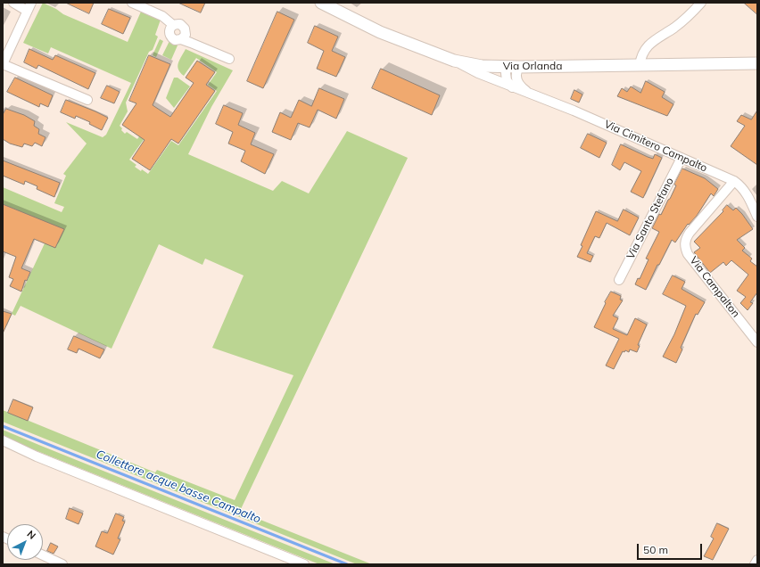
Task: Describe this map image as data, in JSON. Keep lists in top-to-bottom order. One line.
{"streets":{"main road":["Via Orlanda"],"street":["Via Cimitero Campalto","Via Santo Stefano","Via Campalton"]},"crossings":[["Via Orlanda","Via Cimitero Campalto"],["Via Cimitero Campalto","Via Santo Stefano"],["Via Cimitero Campalto","Via Campalton"]],"water":["Collettore acque basse Campalto"],"scale_bar":"50 m","north":"top right"}
